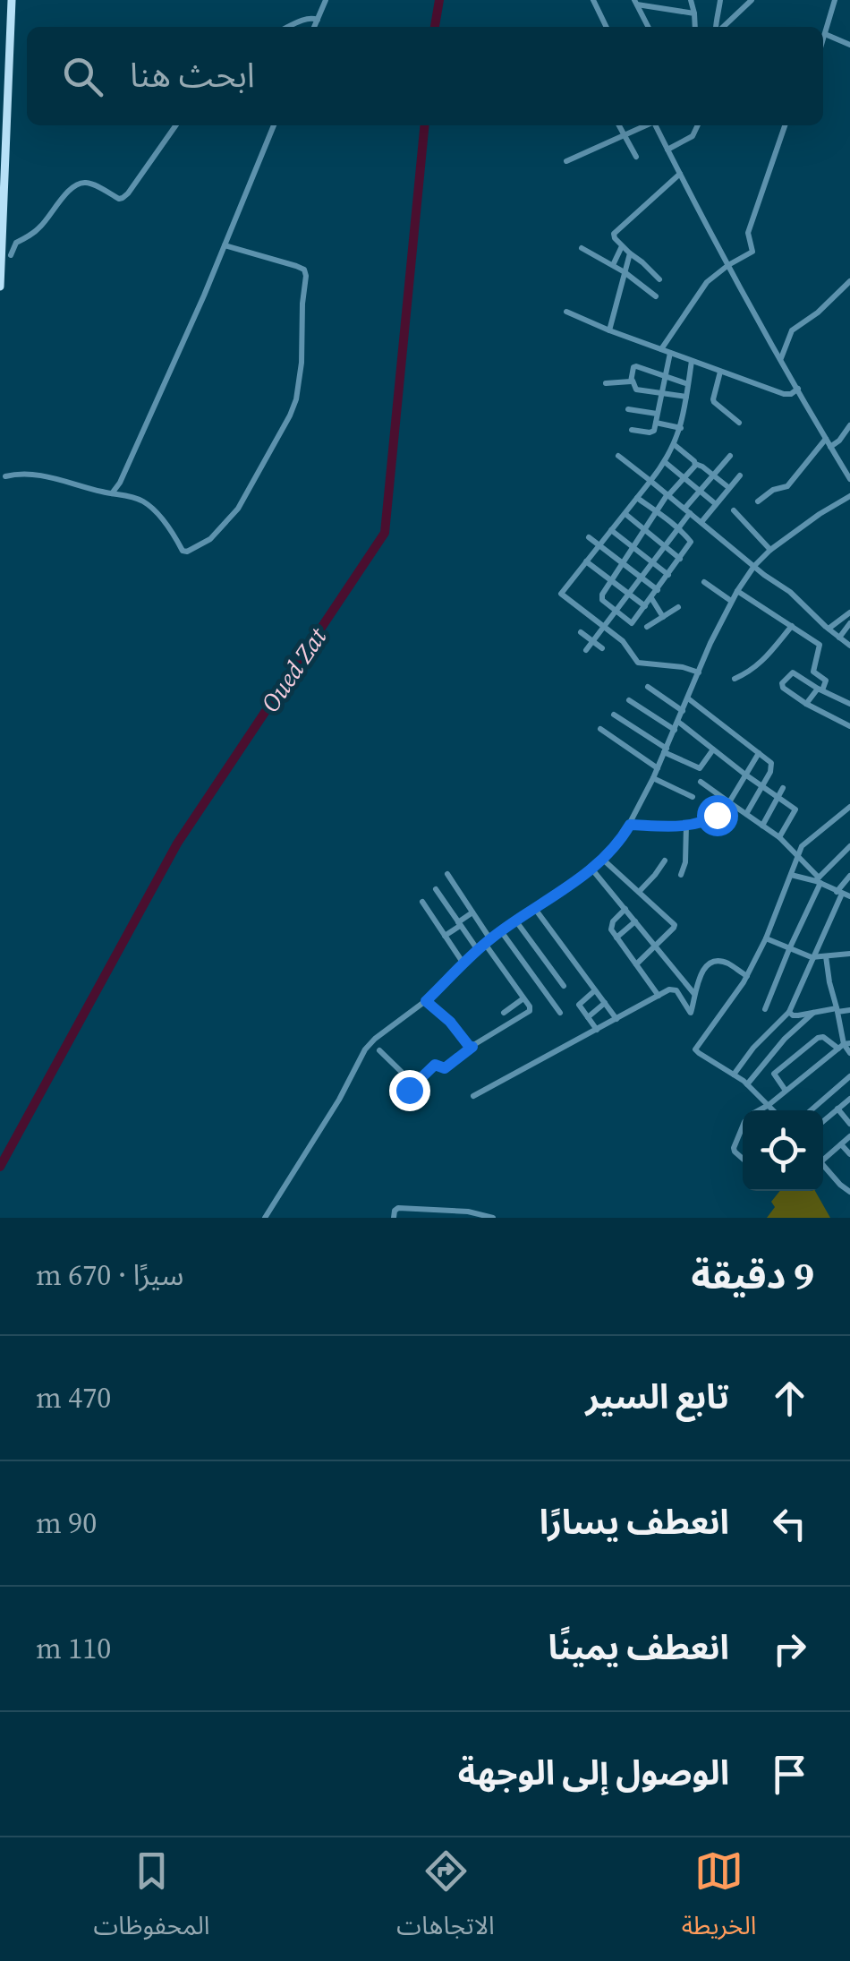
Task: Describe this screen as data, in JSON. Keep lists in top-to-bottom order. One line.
{"water":["Oued Zat"],"page":{"search":"ابحث هنا","heading":["9 دقيقة","سيرًا · 670 m"],"list":[["تابع السير","470 m"],["انعطف يسارًا","90 m"],["انعطف يمينًا","110 m"],"الوصول إلى الوجهة"],"nav":["الخريطة","الاتجاهات","المحفوظات"]}}
